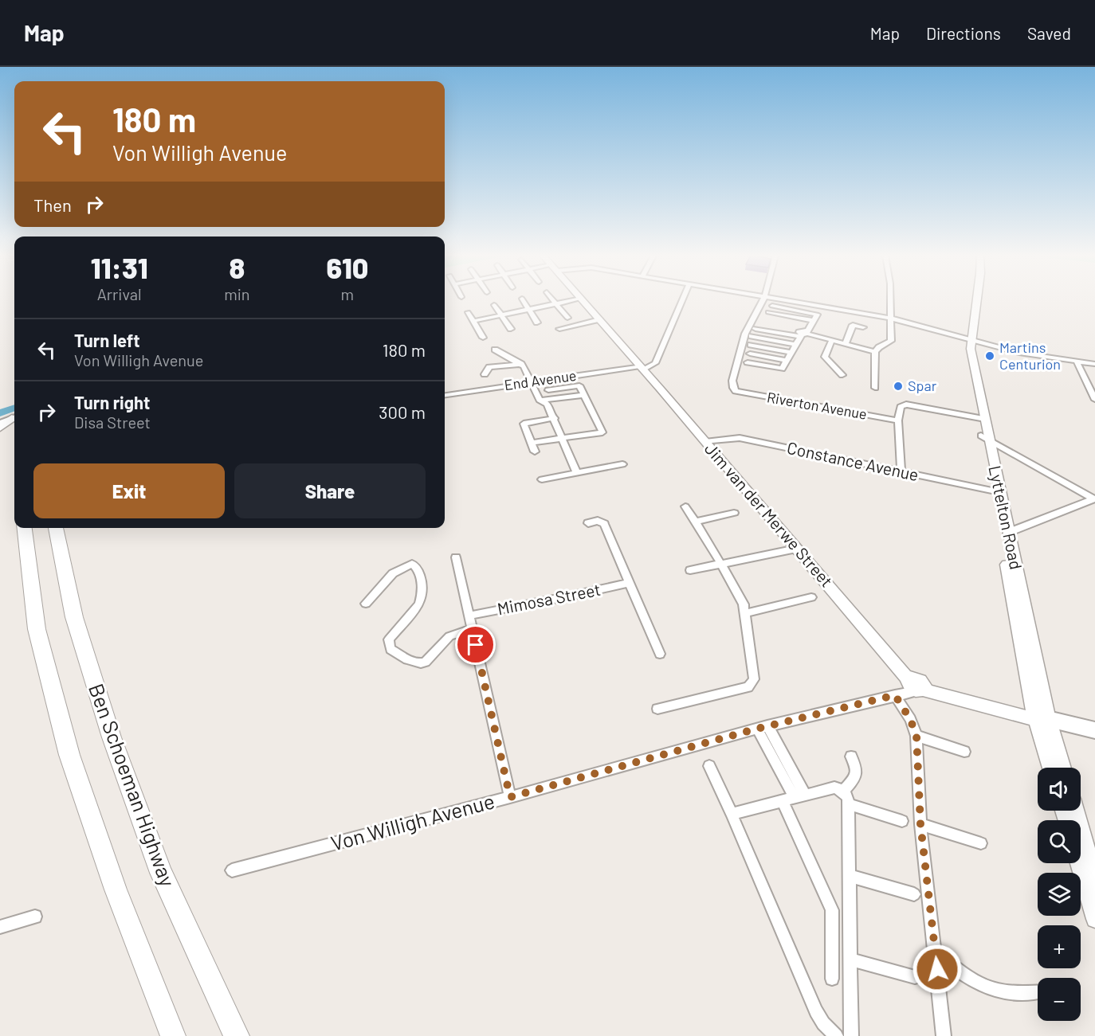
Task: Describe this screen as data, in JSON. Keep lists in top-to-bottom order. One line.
{"streets":{"highway":["Ben Schoeman Highway"],"main road":["Jim van der Merwe Street","Lyttelton Road","Von Willigh Avenue"],"street":["End Avenue","Riverton Avenue","Constance Avenue","Mimosa Street"]},"crossings":[["End Avenue","Jim van der Merwe Street"],["Constance Avenue","Jim van der Merwe Street"],["Constance Avenue","Lyttelton Road"],["Jim van der Merwe Street","Von Willigh Avenue"],["Lyttelton Road","Von Willigh Avenue"]],"places":["Martins Centurion","Spar"],"page":{"header":"Map","nav":["Map","Directions","Saved"],"turn":["180 m","Von Willigh Avenue"],"then":"Then","eta":["11:31","Arrival","8","min","610","m"],"list":[{"name":"Turn left","note":"Von Willigh Avenue","value":"180 m"},{"name":"Turn right","note":"Disa Street","value":"300 m"}],"buttons":["Exit","Share"],"map_buttons":["+","−"]}}
